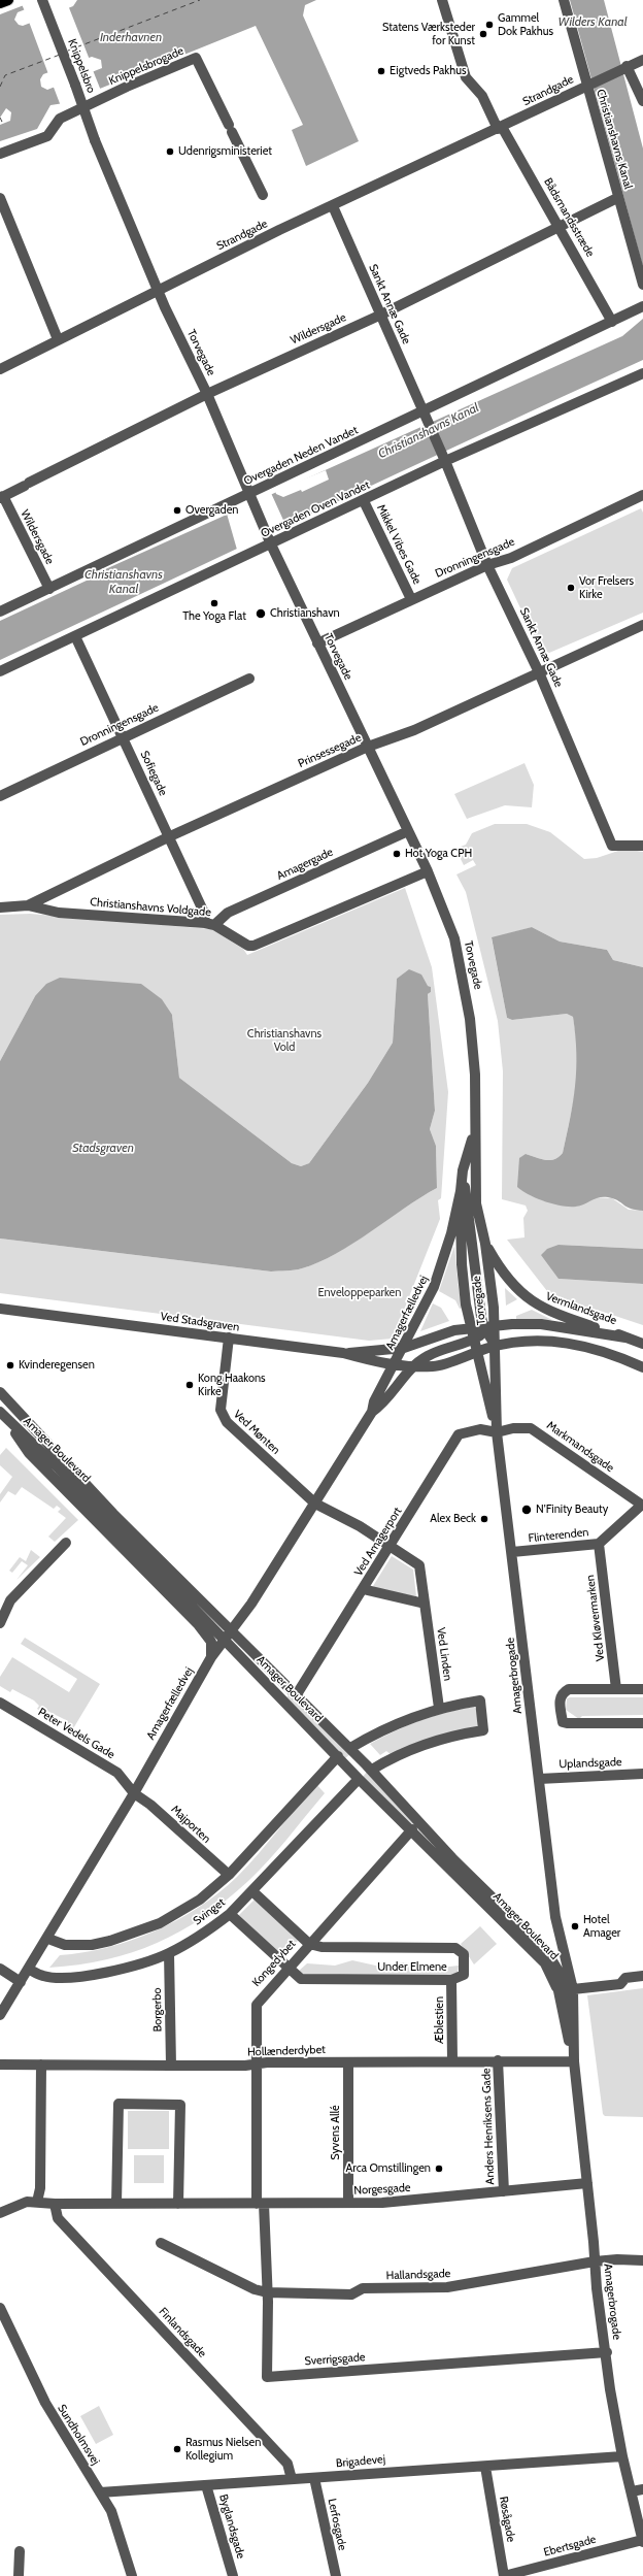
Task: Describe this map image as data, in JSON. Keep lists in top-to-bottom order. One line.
{"streets":{"street":["Knippelsbro","Knippelsbrogade","Strandgade","Christianshavns Kanal","Bådsmandsstræde","Sankt Annæ Gade","Wildersgade","Torvegade","Overgaden Neden Vandet","Overgaden Oven Vandet","Mikkel Vibes Gade","Dronningensgade","Prinsessegade","Sofiegade","Amagergade","Christianshavns Voldgade","Vermlandsgade","Amagerfælledvej","Ved Stadsgraven","Ved Mønten","Markmandsgade","Amager Boulevard","Flinterenden","Ved Amagerport","Ved Kløvermarken","Ved Linden","Amagerbrogade","Peter Vedels Gade","Uplandsgade","Majporten","Svinget","Kongedybet","Under Elmene","Borgerbo","Æblestien","Hollænderdybet","Anders Henriksens Gade","Syvens Allé","Norgesgade","Hallandsgade","Finlandsgade","Sverrigsgade","Sundholmsvej","Brigadevej","Røsågade","Lerfosgade","Byglandsgade","Ebertsgade"]},"crossings":[["Knippelsbro","Torvegade"],["Strandgade","Christianshavns Kanal"],["Strandgade","Bådsmandsstræde"],["Strandgade","Sankt Annæ Gade"],["Strandgade","Torvegade"],["Christianshavns Kanal","Wildersgade"],["Bådsmandsstræde","Wildersgade"],["Bådsmandsstræde","Overgaden Neden Vandet"],["Sankt Annæ Gade","Wildersgade"],["Sankt Annæ Gade","Overgaden Neden Vandet"],["Sankt Annæ Gade","Overgaden Oven Vandet"],["Sankt Annæ Gade","Dronningensgade"],["Sankt Annæ Gade","Prinsessegade"],["Wildersgade","Torvegade"],["Wildersgade","Overgaden Neden Vandet"],["Torvegade","Overgaden Neden Vandet"],["Torvegade","Overgaden Oven Vandet"],["Torvegade","Dronningensgade"],["Torvegade","Prinsessegade"],["Torvegade","Amagergade"],["Torvegade","Christianshavns Voldgade"],["Torvegade","Vermlandsgade"],["Torvegade","Amagerfælledvej"],["Torvegade","Ved Stadsgraven"],["Torvegade","Amagerbrogade"],["Overgaden Oven Vandet","Mikkel Vibes Gade"],["Overgaden Oven Vandet","Sofiegade"],["Mikkel Vibes Gade","Dronningensgade"],["Dronningensgade","Sofiegade"],["Prinsessegade","Sofiegade"],["Prinsessegade","Christianshavns Voldgade"],["Sofiegade","Amagergade"],["Sofiegade","Christianshavns Voldgade"],["Amagergade","Christianshavns Voldgade"],["Vermlandsgade","Amagerfælledvej"],["Vermlandsgade","Ved Stadsgraven"],["Amagerfælledvej","Ved Stadsgraven"],["Amagerfælledvej","Ved Mønten"],["Amagerfælledvej","Amager Boulevard"],["Amagerfælledvej","Ved Linden"],["Amagerfælledvej","Peter Vedels Gade"],["Amagerfælledvej","Majporten"],["Amagerfælledvej","Svinget"],["Ved Stadsgraven","Ved Mønten"],["Ved Stadsgraven","Amagerbrogade"],["Ved Mønten","Ved Linden"],["Markmandsgade","Flinterenden"],["Markmandsgade","Ved Amagerport"],["Markmandsgade","Amagerbrogade"],["Amager Boulevard","Ved Amagerport"],["Amager Boulevard","Amagerbrogade"],["Amager Boulevard","Svinget"],["Amager Boulevard","Kongedybet"],["Flinterenden","Ved Kløvermarken"],["Flinterenden","Amagerbrogade"],["Ved Amagerport","Ved Linden"],["Ved Amagerport","Amagerbrogade"],["Amagerbrogade","Uplandsgade"],["Amagerbrogade","Hollænderdybet"],["Amagerbrogade","Norgesgade"],["Amagerbrogade","Hallandsgade"],["Amagerbrogade","Sverrigsgade"],["Amagerbrogade","Brigadevej"],["Amagerbrogade","Ebertsgade"],["Peter Vedels Gade","Majporten"],["Majporten","Svinget"],["Svinget","Under Elmene"],["Svinget","Borgerbo"],["Kongedybet","Under Elmene"],["Kongedybet","Hollænderdybet"],["Kongedybet","Norgesgade"],["Kongedybet","Hallandsgade"],["Kongedybet","Sverrigsgade"],["Under Elmene","Æblestien"],["Borgerbo","Hollænderdybet"],["Æblestien","Hollænderdybet"],["Hollænderdybet","Anders Henriksens Gade"],["Hollænderdybet","Syvens Allé"],["Anders Henriksens Gade","Norgesgade"],["Syvens Allé","Norgesgade"],["Norgesgade","Finlandsgade"],["Hallandsgade","Sverrigsgade"],["Finlandsgade","Brigadevej"],["Sundholmsvej","Brigadevej"],["Brigadevej","Røsågade"],["Brigadevej","Lerfosgade"],["Brigadevej","Byglandsgade"],["Røsågade","Ebertsgade"]],"water":["Wilders Kanal","Inderhavnen","Christianshavns Kanal","Stadsgraven"],"parks":["Christianshavns Vold","Enveloppeparken"],"places":["Gammel Dok Pakhus","Statens Værksteder for Kunst","Eigtveds Pakhus","Udenrigsministeriet","Overgaden","Vor Frelsers Kirke","The Yoga Flat","Christianshavn","Hot Yoga CPH","Kvinderegensen","Kong Haakons Kirke","N'Finity Beauty","Alex Beck","Hotel Amager","Arca Omstillingen","Rasmus Nielsen Kollegium"]}
